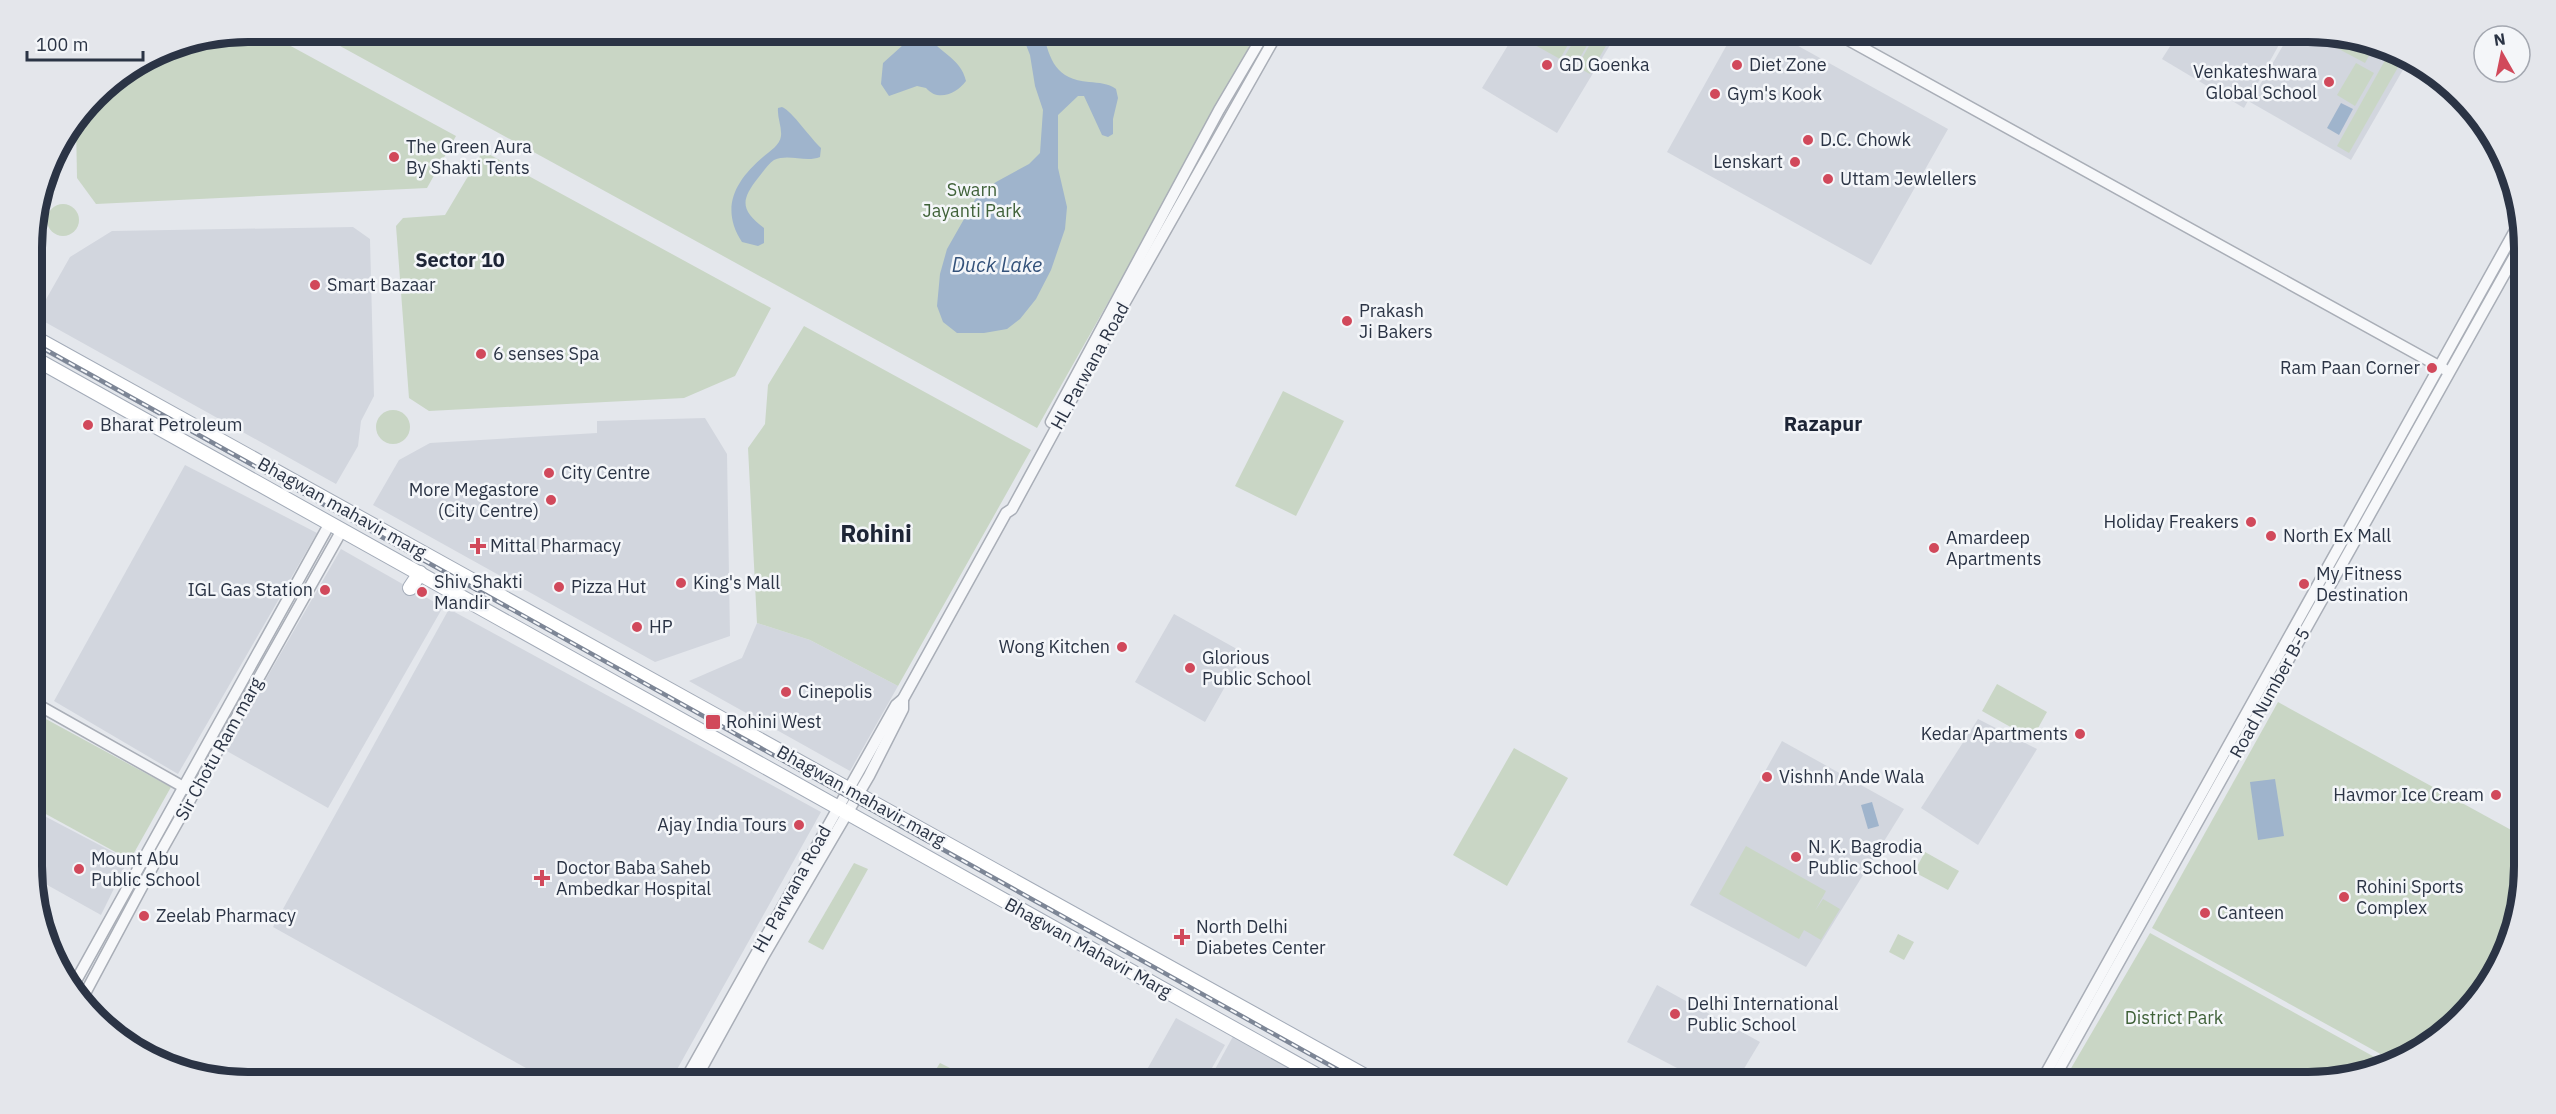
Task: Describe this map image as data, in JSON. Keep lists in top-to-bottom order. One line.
{"streets":{"main road":["Bhagwan mahavir marg","Bhagwan Mahavir Marg"],"street":["HL Parwana Road","Road Number B-5","Sir Chotu Ram marg"]},"crossings":[["HL Parwana Road","Bhagwan mahavir marg"],["HL Parwana Road","Bhagwan Mahavir Marg"],["Bhagwan mahavir marg","Sir Chotu Ram marg"],["Bhagwan mahavir marg","Bhagwan Mahavir Marg"]],"districts":["Sector 10","Razapur","Rohini"],"water":["Duck Lake"],"parks":["Swarn Jayanti Park","District Park"],"places":{"other":["GD Goenka","Diet Zone","Venkateshwara Global School","Gym's Kook","D.C. Chowk","The Green Aura By Shakti Tents","Lenskart","Uttam Jewlellers","Smart Bazaar","Prakash Ji Bakers","6 senses Spa","Ram Paan Corner","Bharat Petroleum","City Centre","More Megastore (City Centre)","Holiday Freakers","North Ex Mall","Amardeep Apartments","King's Mall","My Fitness Destination","Pizza Hut","IGL Gas Station","Shiv Shakti Mandir","HP","Wong Kitchen","Glorious Public School","Cinepolis","Kedar Apartments","Vishnh Ande Wala","Havmor Ice Cream","Ajay India Tours","N. K. Bagrodia Public School","Mount Abu Public School","Rohini Sports Complex","Canteen","Zeelab Pharmacy","Delhi International Public School"],"health":["Mittal Pharmacy","Doctor Baba Saheb Ambedkar Hospital","North Delhi Diabetes Center"],"transit":["Rohini West"]},"scale_bar":"100 m","north":"top"}
